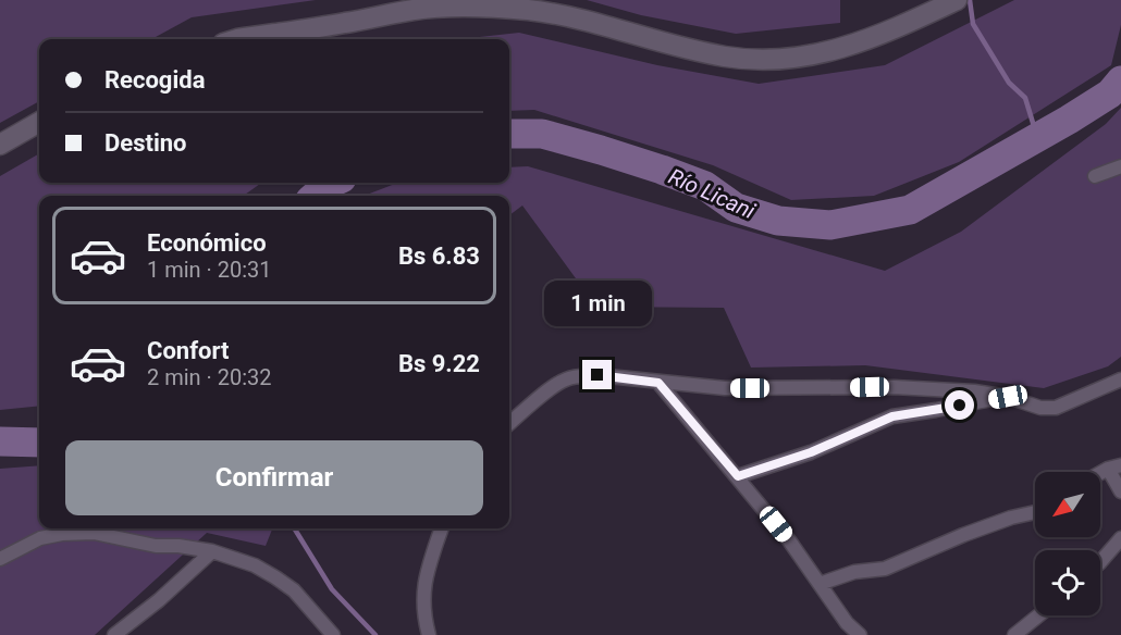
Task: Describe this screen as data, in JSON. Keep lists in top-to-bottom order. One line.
{"water":["Río Licani"],"north":"bottom left","page":{"banner":["Recogida","Destino"],"list":[{"name":"Económico","note":"1 min · 20:31","value":"Bs 6.83"},{"name":"Confort","note":"2 min · 20:32","value":"Bs 9.22"}],"bubble":"1 min","buttons":"Confirmar"}}
